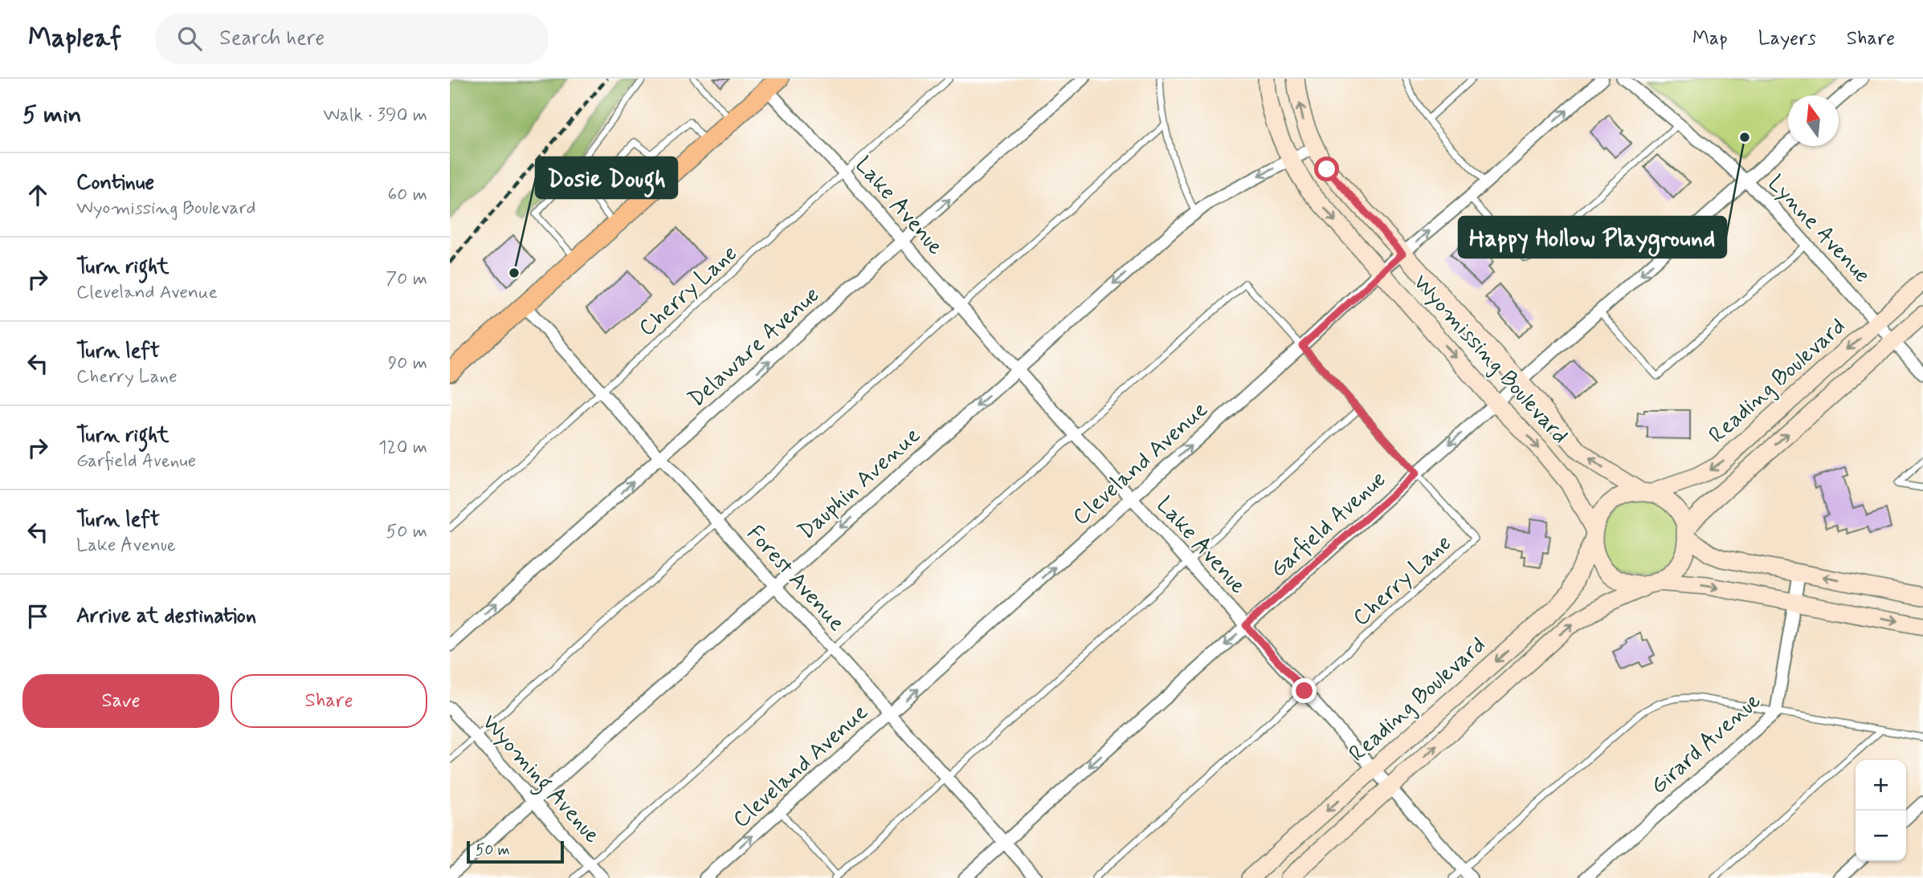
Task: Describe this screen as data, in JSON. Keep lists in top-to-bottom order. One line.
{"streets":{"main road":["Wyomissing Boulevard","Reading Boulevard"],"street":["Lake Avenue","Lynne Avenue","Delaware Avenue","Cleveland Avenue","Dauphin Avenue","Garfield Avenue","Forest Avenue","Girard Avenue","Wyoming Avenue"],"lane":["Cherry Lane"]},"crossings":[["Lake Avenue","Cherry Lane"],["Lake Avenue","Delaware Avenue"],["Lake Avenue","Reading Boulevard"],["Lake Avenue","Cleveland Avenue"],["Lake Avenue","Dauphin Avenue"],["Lake Avenue","Garfield Avenue"],["Lynne Avenue","Reading Boulevard"],["Lynne Avenue","Garfield Avenue"],["Cherry Lane","Cleveland Avenue"],["Cherry Lane","Garfield Avenue"],["Cherry Lane","Forest Avenue"],["Delaware Avenue","Forest Avenue"],["Wyomissing Boulevard","Reading Boulevard"],["Wyomissing Boulevard","Cleveland Avenue"],["Wyomissing Boulevard","Dauphin Avenue"],["Wyomissing Boulevard","Garfield Avenue"],["Cleveland Avenue","Forest Avenue"],["Dauphin Avenue","Forest Avenue"],["Dauphin Avenue","Wyoming Avenue"],["Garfield Avenue","Forest Avenue"]],"one_way":["Delaware Avenue","Cleveland Avenue","Dauphin Avenue","Garfield Avenue"],"places":["Happy Hollow Playground","Dosie Dough"],"scale_bar":"50 m","north":"top","page":{"header":"Mapleaf","search":"Search here","nav":["Map","Layers","Share"],"heading":["5 min","Walk · 390 m"],"list":[["Continue","Wyomissing Boulevard","60 m"],["Turn right","Cleveland Avenue","70 m"],["Turn left","Cherry Lane","90 m"],["Turn right","Garfield Avenue","120 m"],["Turn left","Lake Avenue","50 m"],"Arrive at destination"],"buttons":["Save","Share"],"map_buttons":["+","−"],"scale":"50 m"}}
